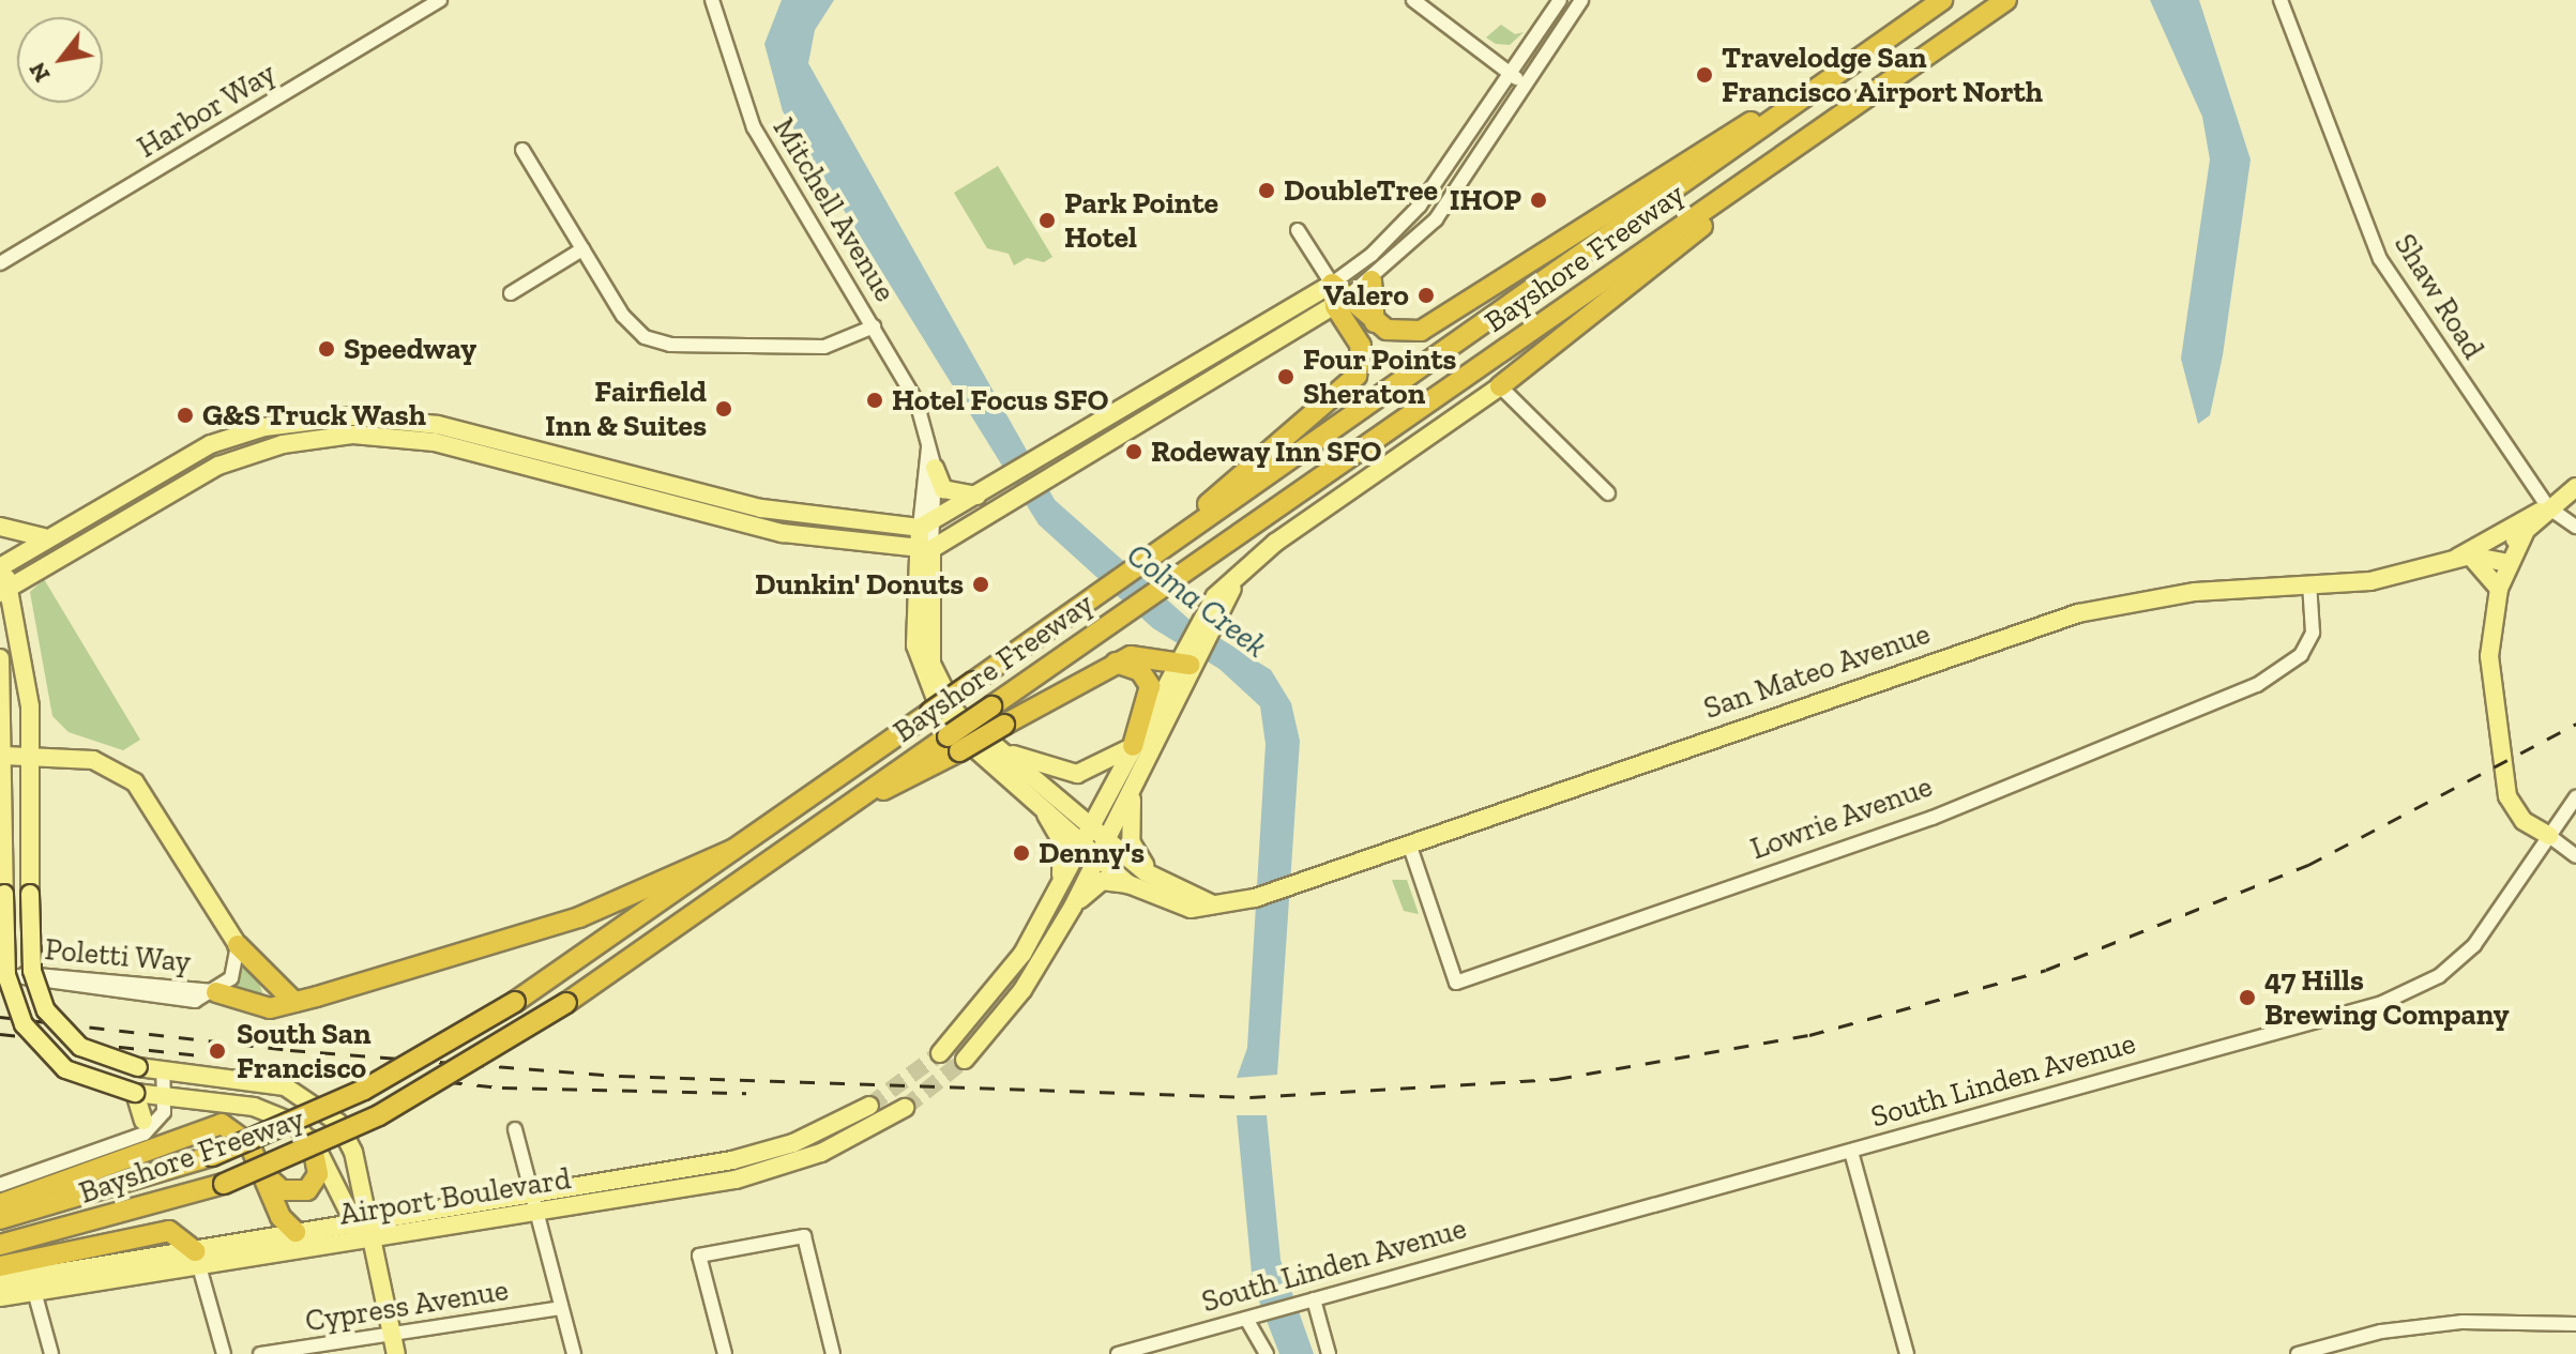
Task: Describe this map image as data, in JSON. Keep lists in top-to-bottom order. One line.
{"streets":{"highway":["Bayshore Freeway"],"main road":["San Mateo Avenue","Airport Boulevard"],"street":["Harbor Way","Mitchell Avenue","Shaw Road","Lowrie Avenue","Poletti Way","South Linden Avenue","Cypress Avenue"]},"crossings":[["Shaw Road","San Mateo Avenue"],["San Mateo Avenue","Lowrie Avenue"]],"water":["Colma Creek"],"places":["Travelodge San Francisco Airport North","DoubleTree","IHOP","Park Pointe Hotel","Valero","Speedway","Four Points Sheraton","Hotel Focus SFO","Fairfield Inn & Suites","G&S Truck Wash","Rodeway Inn SFO","Dunkin' Donuts","Denny's","47 Hills Brewing Company","South San Francisco"],"north":"bottom left"}
